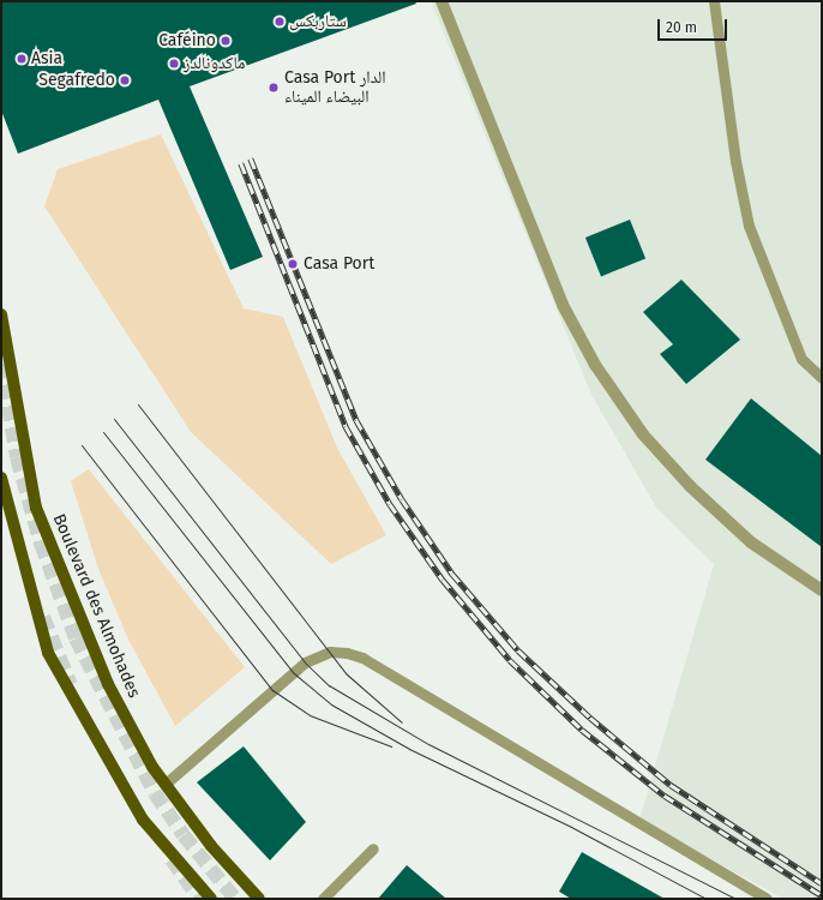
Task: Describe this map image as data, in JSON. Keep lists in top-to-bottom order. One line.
{"streets":{"main road":["Boulevard des Almohades"]},"places":["ستاربكس","Caféino","Asia","ماكدونالدز","Segafredo","Casa Port الدار البيضاء الميناء","Casa Port"],"scale_bar":"20 m"}
